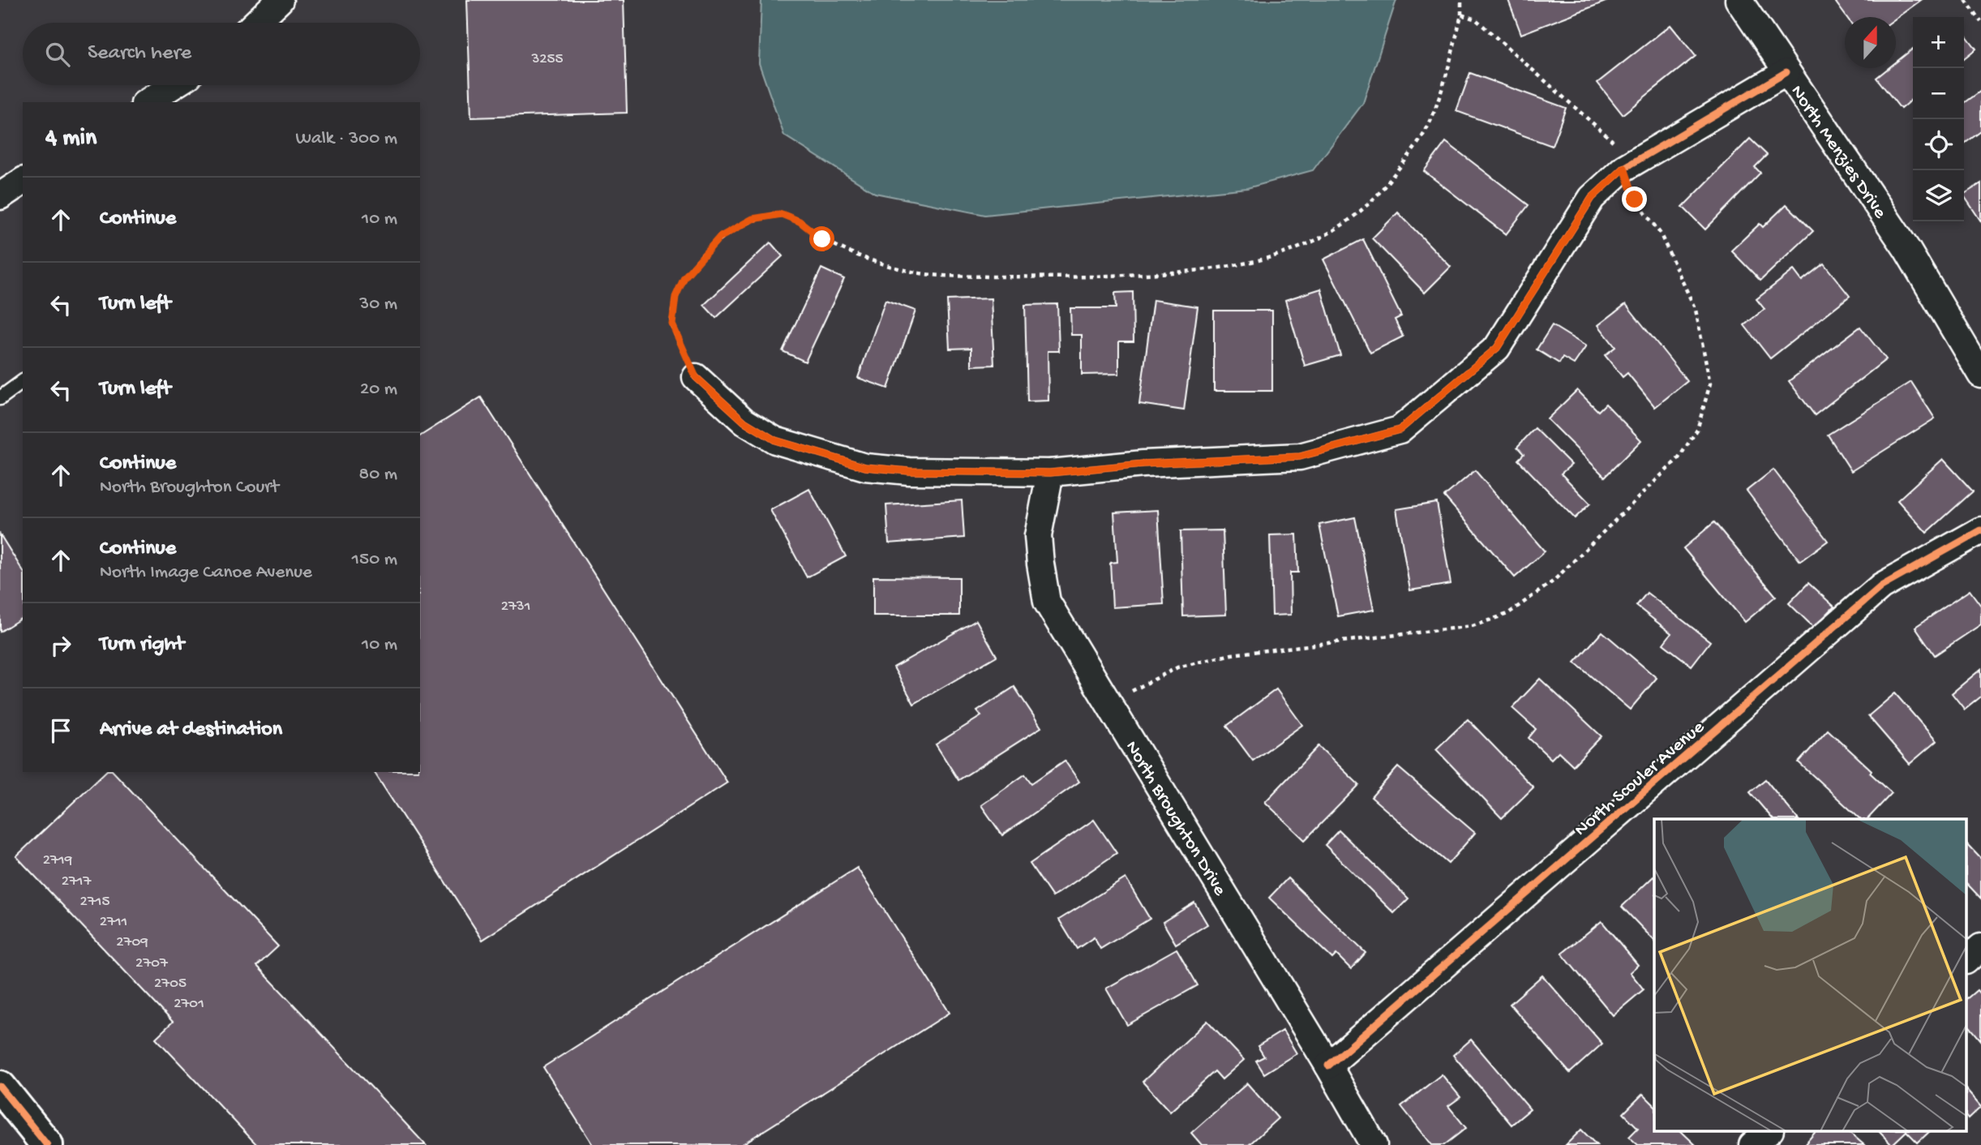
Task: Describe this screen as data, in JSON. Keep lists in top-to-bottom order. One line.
{"streets":{"street":["North Menzies Drive","North Scouler Avenue","North Broughton Drive"]},"crossings":[["North Scouler Avenue","North Broughton Drive"]],"house_numbers":["3255","2731","2719","2717","2715","2711","2709","2707","2705","2701"],"north":"top","page":{"map_buttons":["+","−"],"search":"Search here","heading":["4 min","Walk · 300 m"],"list":[["Continue","10 m"],["Turn left","30 m"],["Turn left","20 m"],["Continue","North Broughton Court","80 m"],["Continue","North Image Canoe Avenue","150 m"],["Turn right","10 m"],"Arrive at destination"]}}
